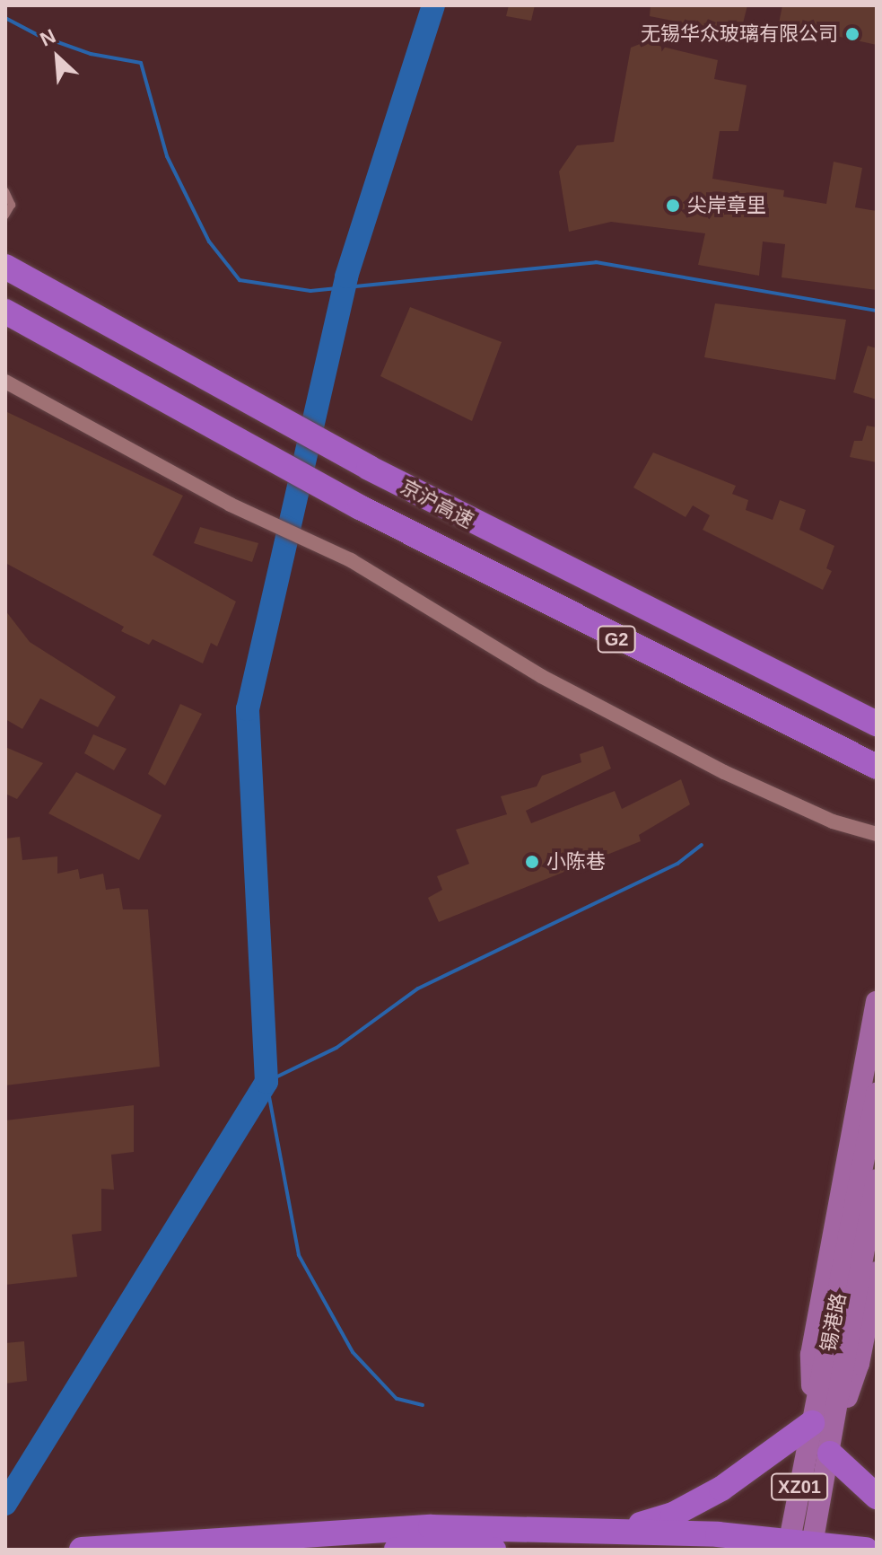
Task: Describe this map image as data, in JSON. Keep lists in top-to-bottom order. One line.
{"streets":{"highway":["京沪高速","G2"],"main road":["锡港路","XZ01"]},"places":["无锡华众玻璃有限公司","尖岸章里","小陈巷"],"north":"top left"}
